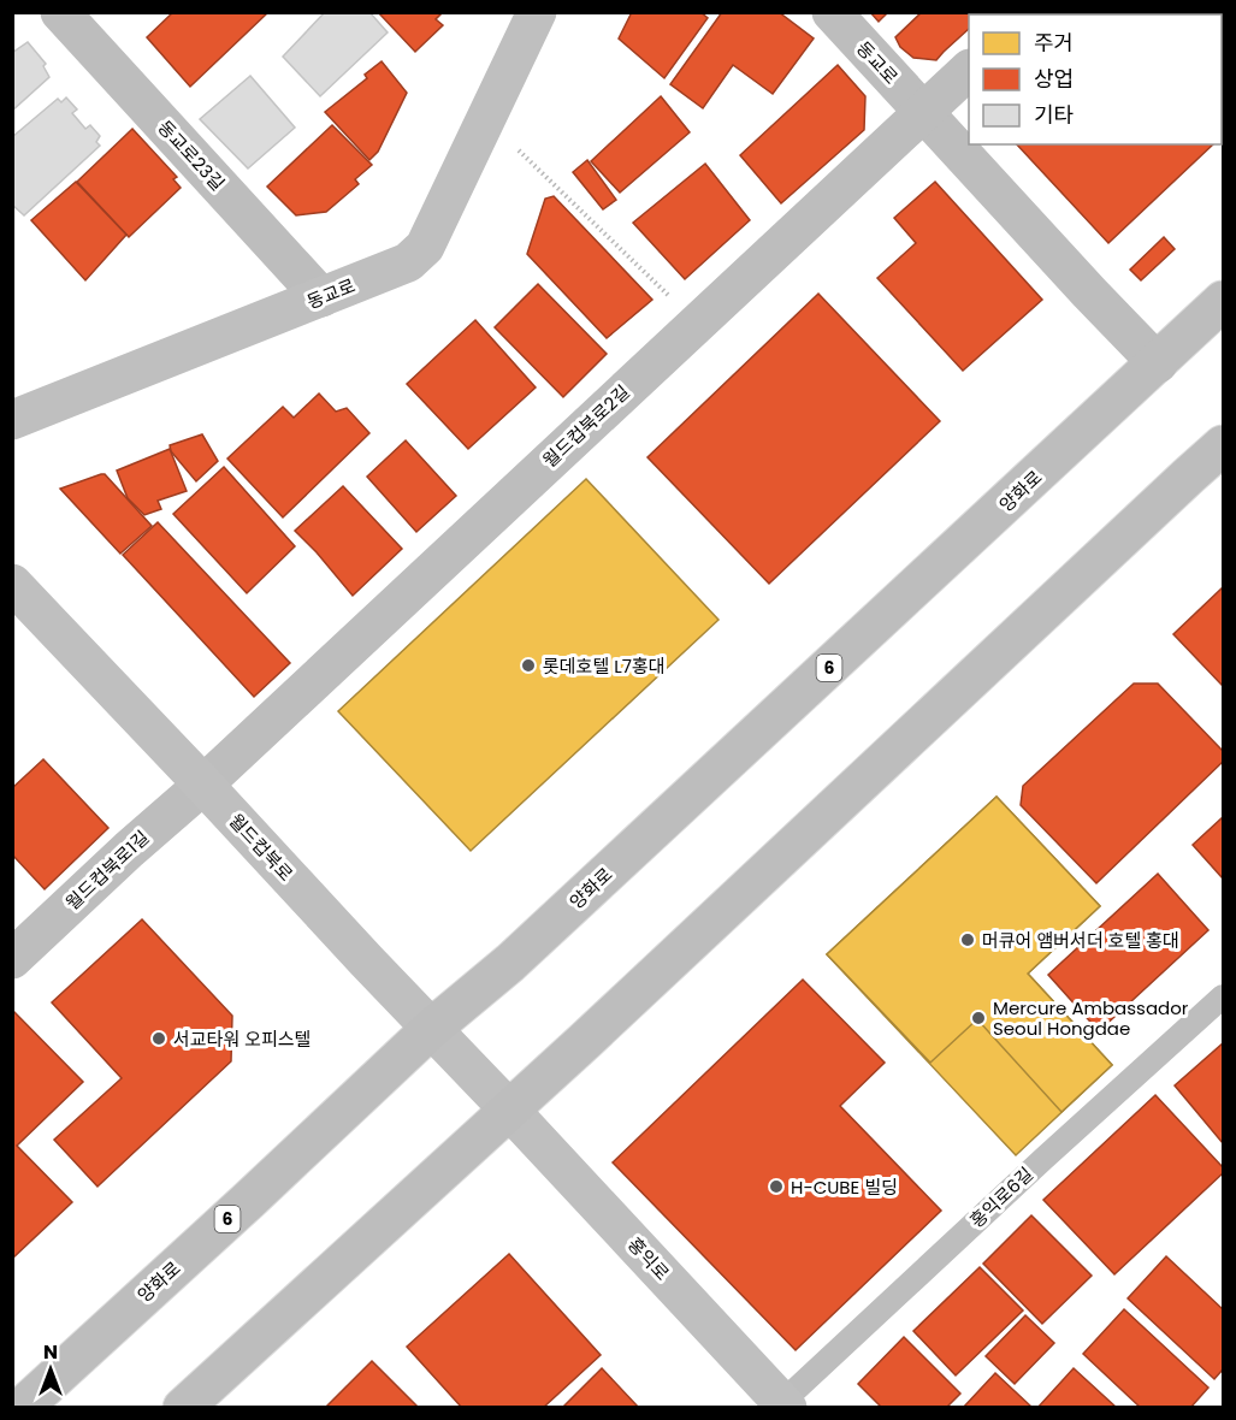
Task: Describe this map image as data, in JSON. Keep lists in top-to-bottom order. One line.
{"streets":{"main road":["동교로","동교로23길","월드컵북로2길","양화로","6","월드컵북로","월드컵북로1길","홍익로"],"lane":["홍익로6길"]},"crossings":[["동교로","동교로23길"],["동교로","월드컵북로2길"],["월드컵북로2길","월드컵북로"],["월드컵북로2길","월드컵북로1길"],["양화로","월드컵북로"],["월드컵북로","월드컵북로1길"],["월드컵북로","홍익로"],["홍익로6길","홍익로"]],"places":["롯데호텔 L7홍대","머큐어 앰버서더 호텔 홍대","Mercure Ambassador Seoul Hongdae","서교타워 오피스텔","H-CUBE 빌딩"],"legend":["주거","상업","기타"],"north":"top"}
